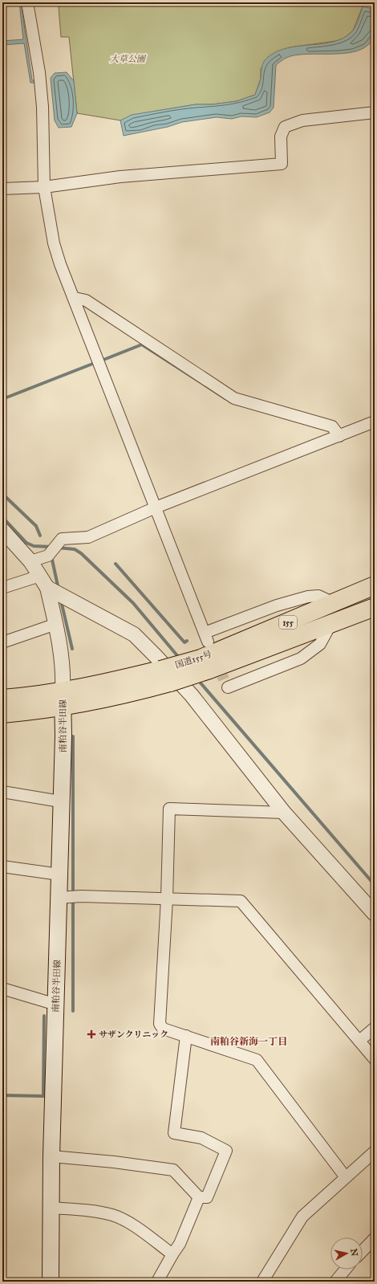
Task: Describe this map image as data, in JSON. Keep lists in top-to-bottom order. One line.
{"streets":{"highway":["155","国道155号"],"main road":["南粕谷半田線"]},"crossings":[["国道155号","南粕谷半田線"]],"districts":["南粕谷新海一丁目"],"parks":["大草公園"],"places":{"health":["サザンクリニック"]},"north":"right"}
